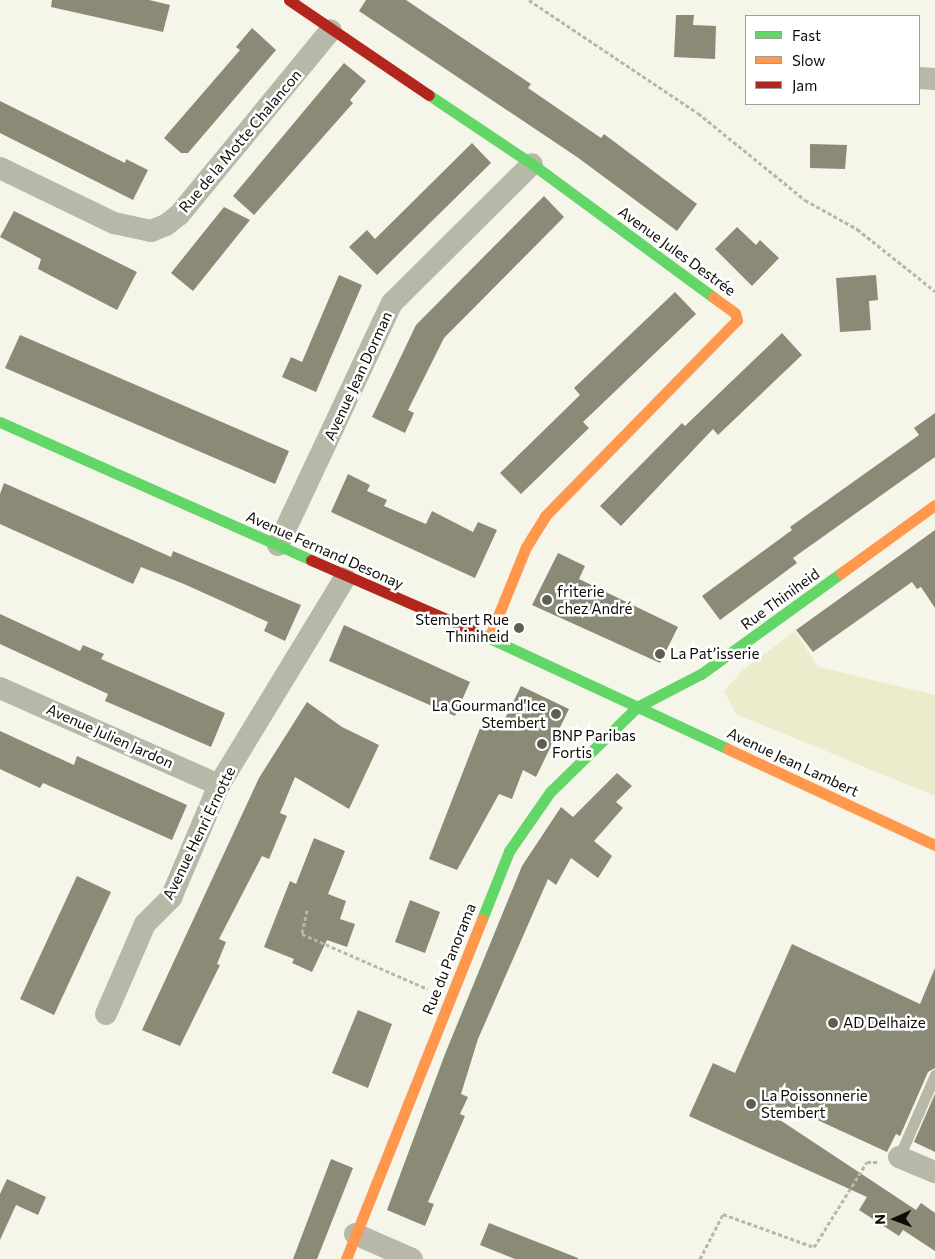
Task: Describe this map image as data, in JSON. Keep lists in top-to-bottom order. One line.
{"streets":{"street":["Rue de la Motte Chalancon","Avenue Jules Destrée","Avenue Jean Dorman","Avenue Fernand Desonay","Rue Thiniheid","Avenue Julien Jardon","Avenue Jean Lambert","Avenue Henri Ernotte","Rue du Panorama"]},"crossings":[["Rue de la Motte Chalancon","Avenue Jules Destrée"],["Avenue Jules Destrée","Avenue Jean Dorman"],["Avenue Jules Destrée","Avenue Fernand Desonay"],["Avenue Jean Dorman","Avenue Fernand Desonay"],["Avenue Fernand Desonay","Rue Thiniheid"],["Avenue Fernand Desonay","Avenue Jean Lambert"],["Avenue Fernand Desonay","Avenue Henri Ernotte"],["Avenue Fernand Desonay","Rue du Panorama"],["Rue Thiniheid","Avenue Jean Lambert"],["Rue Thiniheid","Rue du Panorama"],["Avenue Julien Jardon","Avenue Henri Ernotte"],["Avenue Jean Lambert","Rue du Panorama"]],"places":["friterie chez André","Stembert Rue Thiniheid","La Pat’isserie","La Gourmand'Ice Stembert","BNP Paribas Fortis","AD Delhaize","La Poissonnerie Stembert"],"legend":["Fast","Slow","Jam"],"north":"left"}
